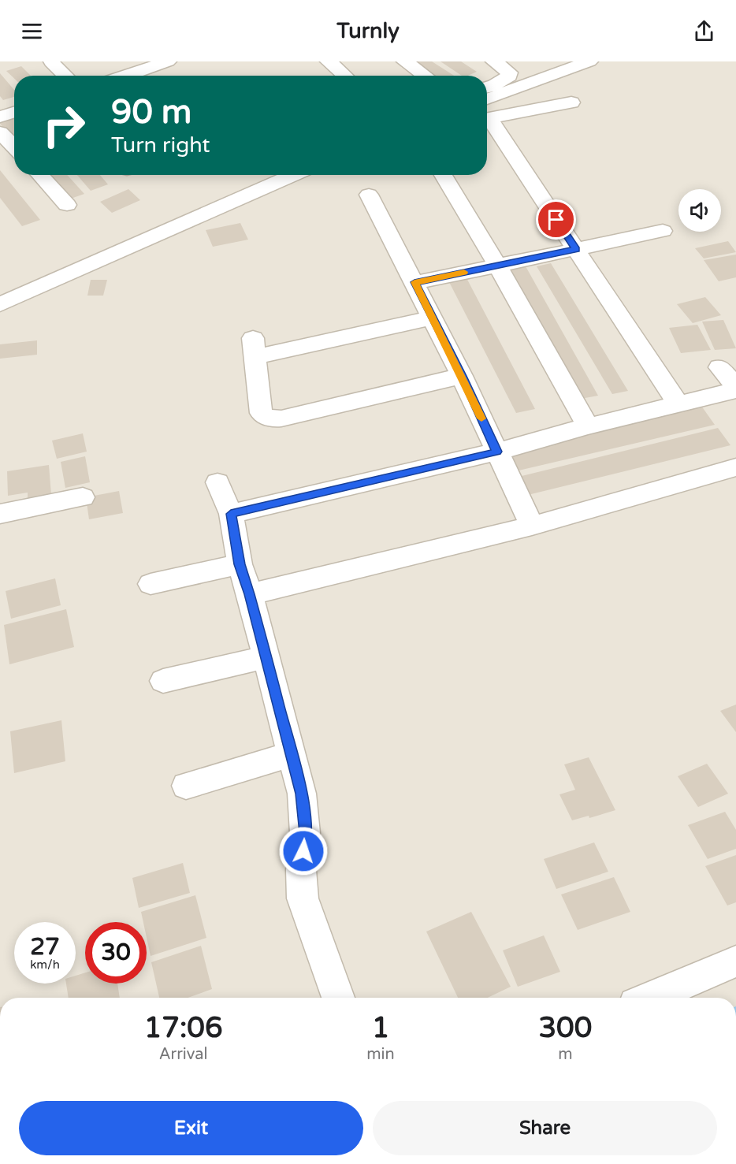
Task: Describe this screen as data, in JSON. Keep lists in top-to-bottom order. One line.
{"page":{"header":"Turnly","turn":["90 m","Turn right"],"speed":"27 km/h","limit":"30","eta":["17:06","Arrival","1","min","300","m"],"buttons":["Exit","Share"]}}
